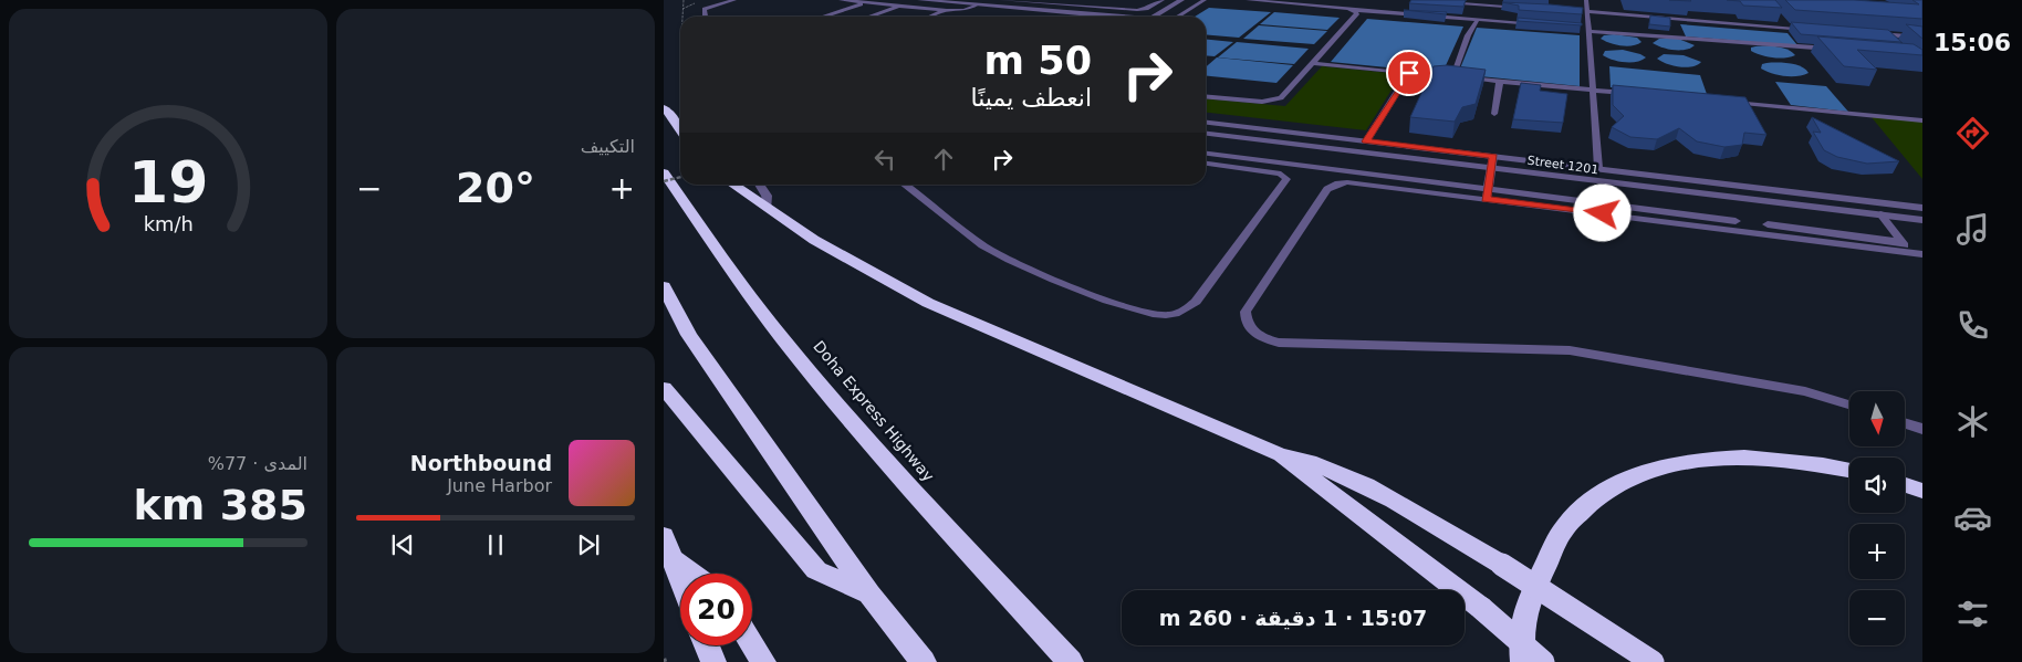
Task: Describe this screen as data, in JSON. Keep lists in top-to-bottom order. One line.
{"streets":{"highway":["Doha Express Highway"],"street":["Street 1201"]},"north":"bottom","page":{"tabs":"15:06","tile":["التكييف",["المدى · 77%","385 km"]],"turn":["50 m","انعطف يمينًا"],"heat":["−","20°","+"],"map_buttons":["+","−"],"song":["Northbound","June Harbor"],"limit":"20","trip":"15:07 · 1 دقيقة · 260 m","gauge":["19","km/h"]}}
